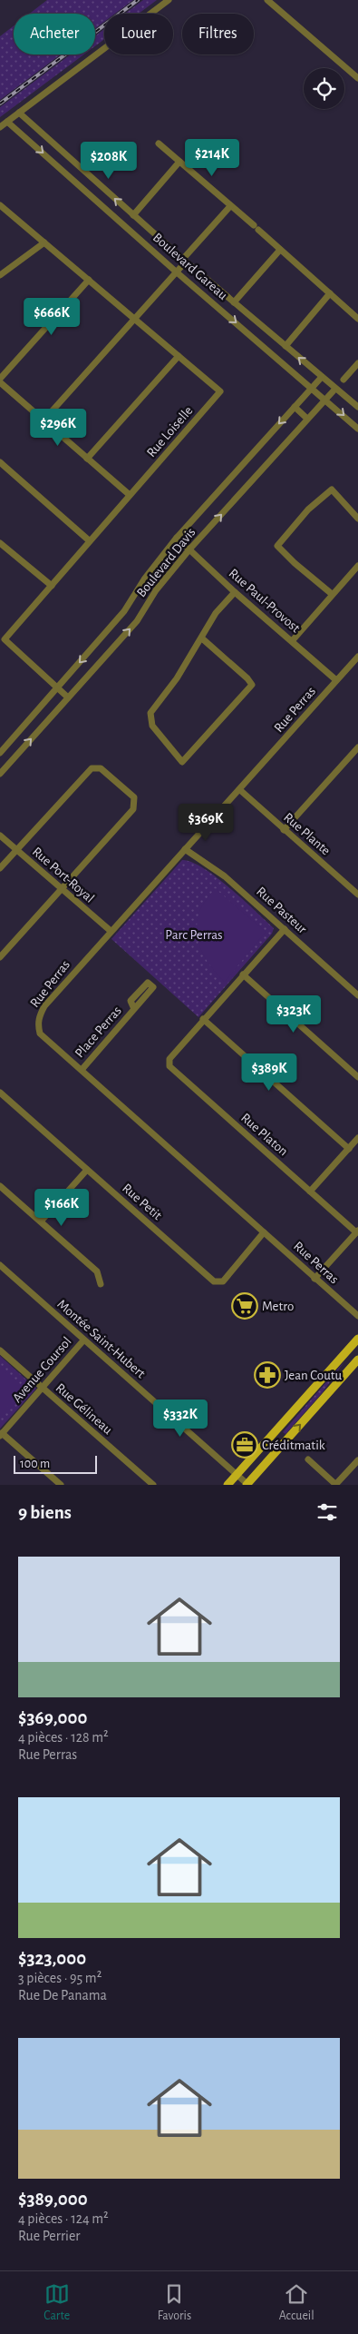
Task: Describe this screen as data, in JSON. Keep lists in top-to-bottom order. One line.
{"streets":{"street":["Boulevard Gareau","Rue Loiselle","Boulevard Davis","Rue Paul-Provost","Rue Perras","Rue Plante","Rue Port-Royal","Rue Pasteur","Place Perras","Rue Platon","Rue Petit","Montée Saint-Hubert","Avenue Coursol","Rue Gélineau"]},"crossings":[["Boulevard Gareau","Boulevard Davis"],["Rue Loiselle","Boulevard Davis"],["Boulevard Davis","Rue Paul-Provost"],["Rue Paul-Provost","Rue Perras"],["Rue Perras","Rue Plante"],["Rue Perras","Rue Port-Royal"],["Rue Perras","Rue Pasteur"],["Rue Perras","Place Perras"],["Rue Perras","Rue Petit"],["Rue Pasteur","Rue Platon"],["Montée Saint-Hubert","Avenue Coursol"],["Avenue Coursol","Rue Gélineau"]],"parks":["Parc Perras"],"places":{"supermarket":["Metro"],"pharmacy":["Jean Coutu"],"office":["Créditmatik"]},"scale_bar":"100 m","page":{"chip":["Acheter","Louer","Filtres"],"price":["$214K","$208K","$666K","$296K","$369K","$323K","$389K","$166K","$332K"],"scale":"100 m","heading":"9 biens","list":[{"name":"$369,000","note":"4 pièces · 128 m² · Rue Perras"},{"name":"$323,000","note":"3 pièces · 95 m² · Rue De Panama"},{"name":"$389,000","note":"4 pièces · 124 m² · Rue Perrier"}],"tabs":["Carte","Favoris","Accueil"]}}
